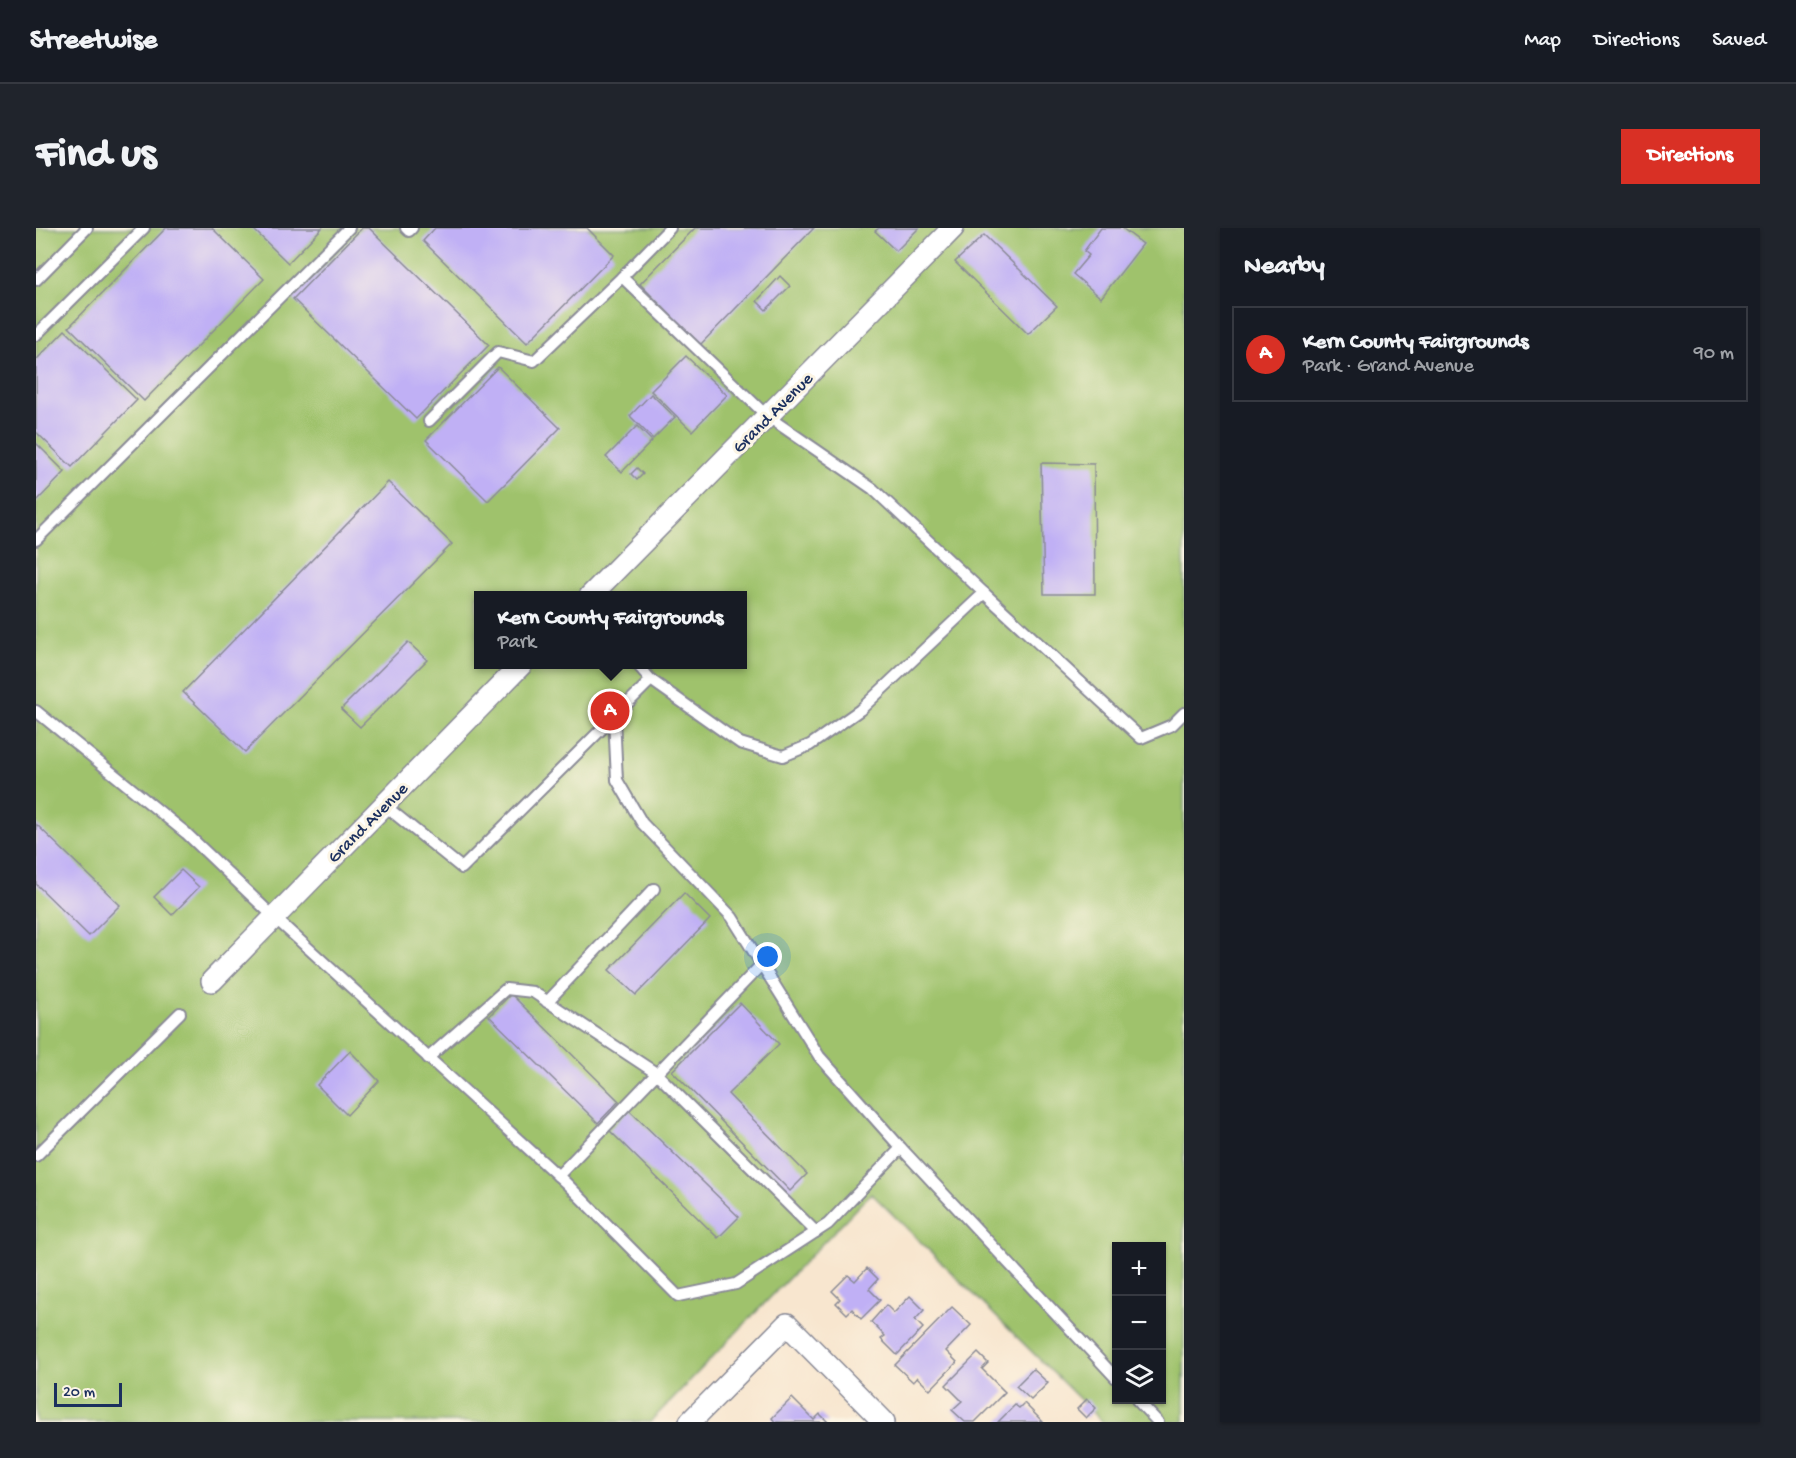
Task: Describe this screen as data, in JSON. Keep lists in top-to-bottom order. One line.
{"streets":{"street":["Grand Avenue"]},"scale_bar":"20 m","page":{"header":"Streetwise","nav":["Map","Directions","Saved"],"buttons":"Directions","title":"Find us","heading":"Nearby","list":[{"mark":"A","name":"Kern County Fairgrounds","note":"Park · Grand Avenue","value":"90 m"}],"popup":["Kern County Fairgrounds","Park"],"pins":"A","map_buttons":["+","−"],"scale":"20 m"}}
